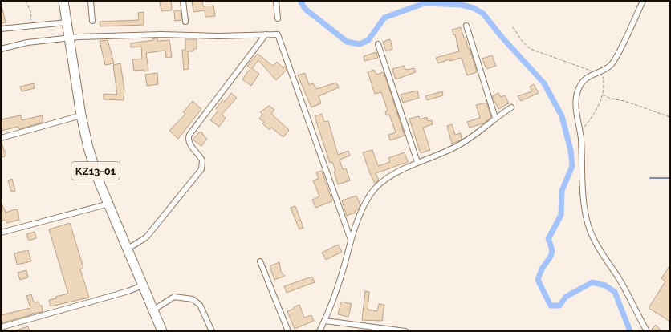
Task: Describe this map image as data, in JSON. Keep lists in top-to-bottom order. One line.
{"streets":{"highway":["KZ13-01"]}}
